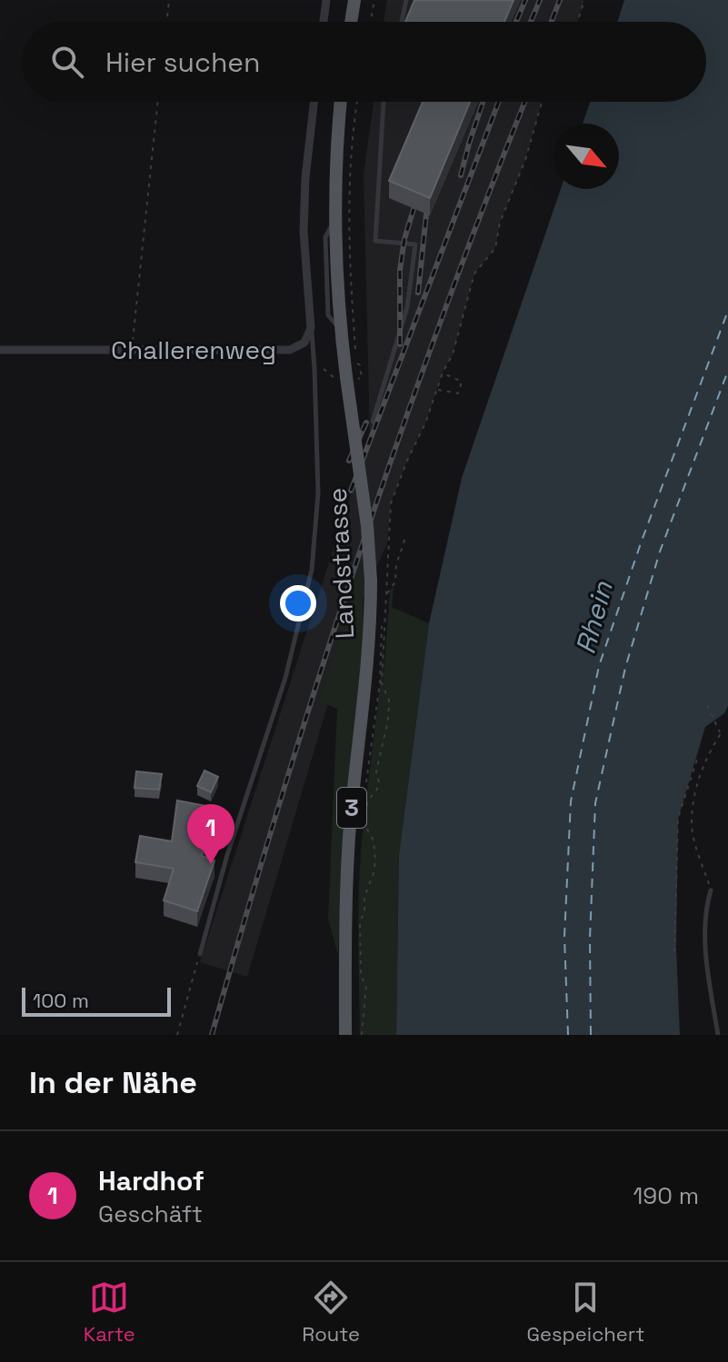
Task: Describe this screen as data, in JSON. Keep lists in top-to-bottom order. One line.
{"streets":{"main road":["Landstrasse","3"],"street":["Challerenweg"]},"water":["Rhein"],"scale_bar":"100 m","north":"bottom right","page":{"search":"Hier suchen","pins":"1","scale":"100 m","heading":"In der Nähe","list":[{"mark":"1","name":"Hardhof","note":"Geschäft","value":"190 m"}],"nav":["Karte","Route","Gespeichert"]}}
